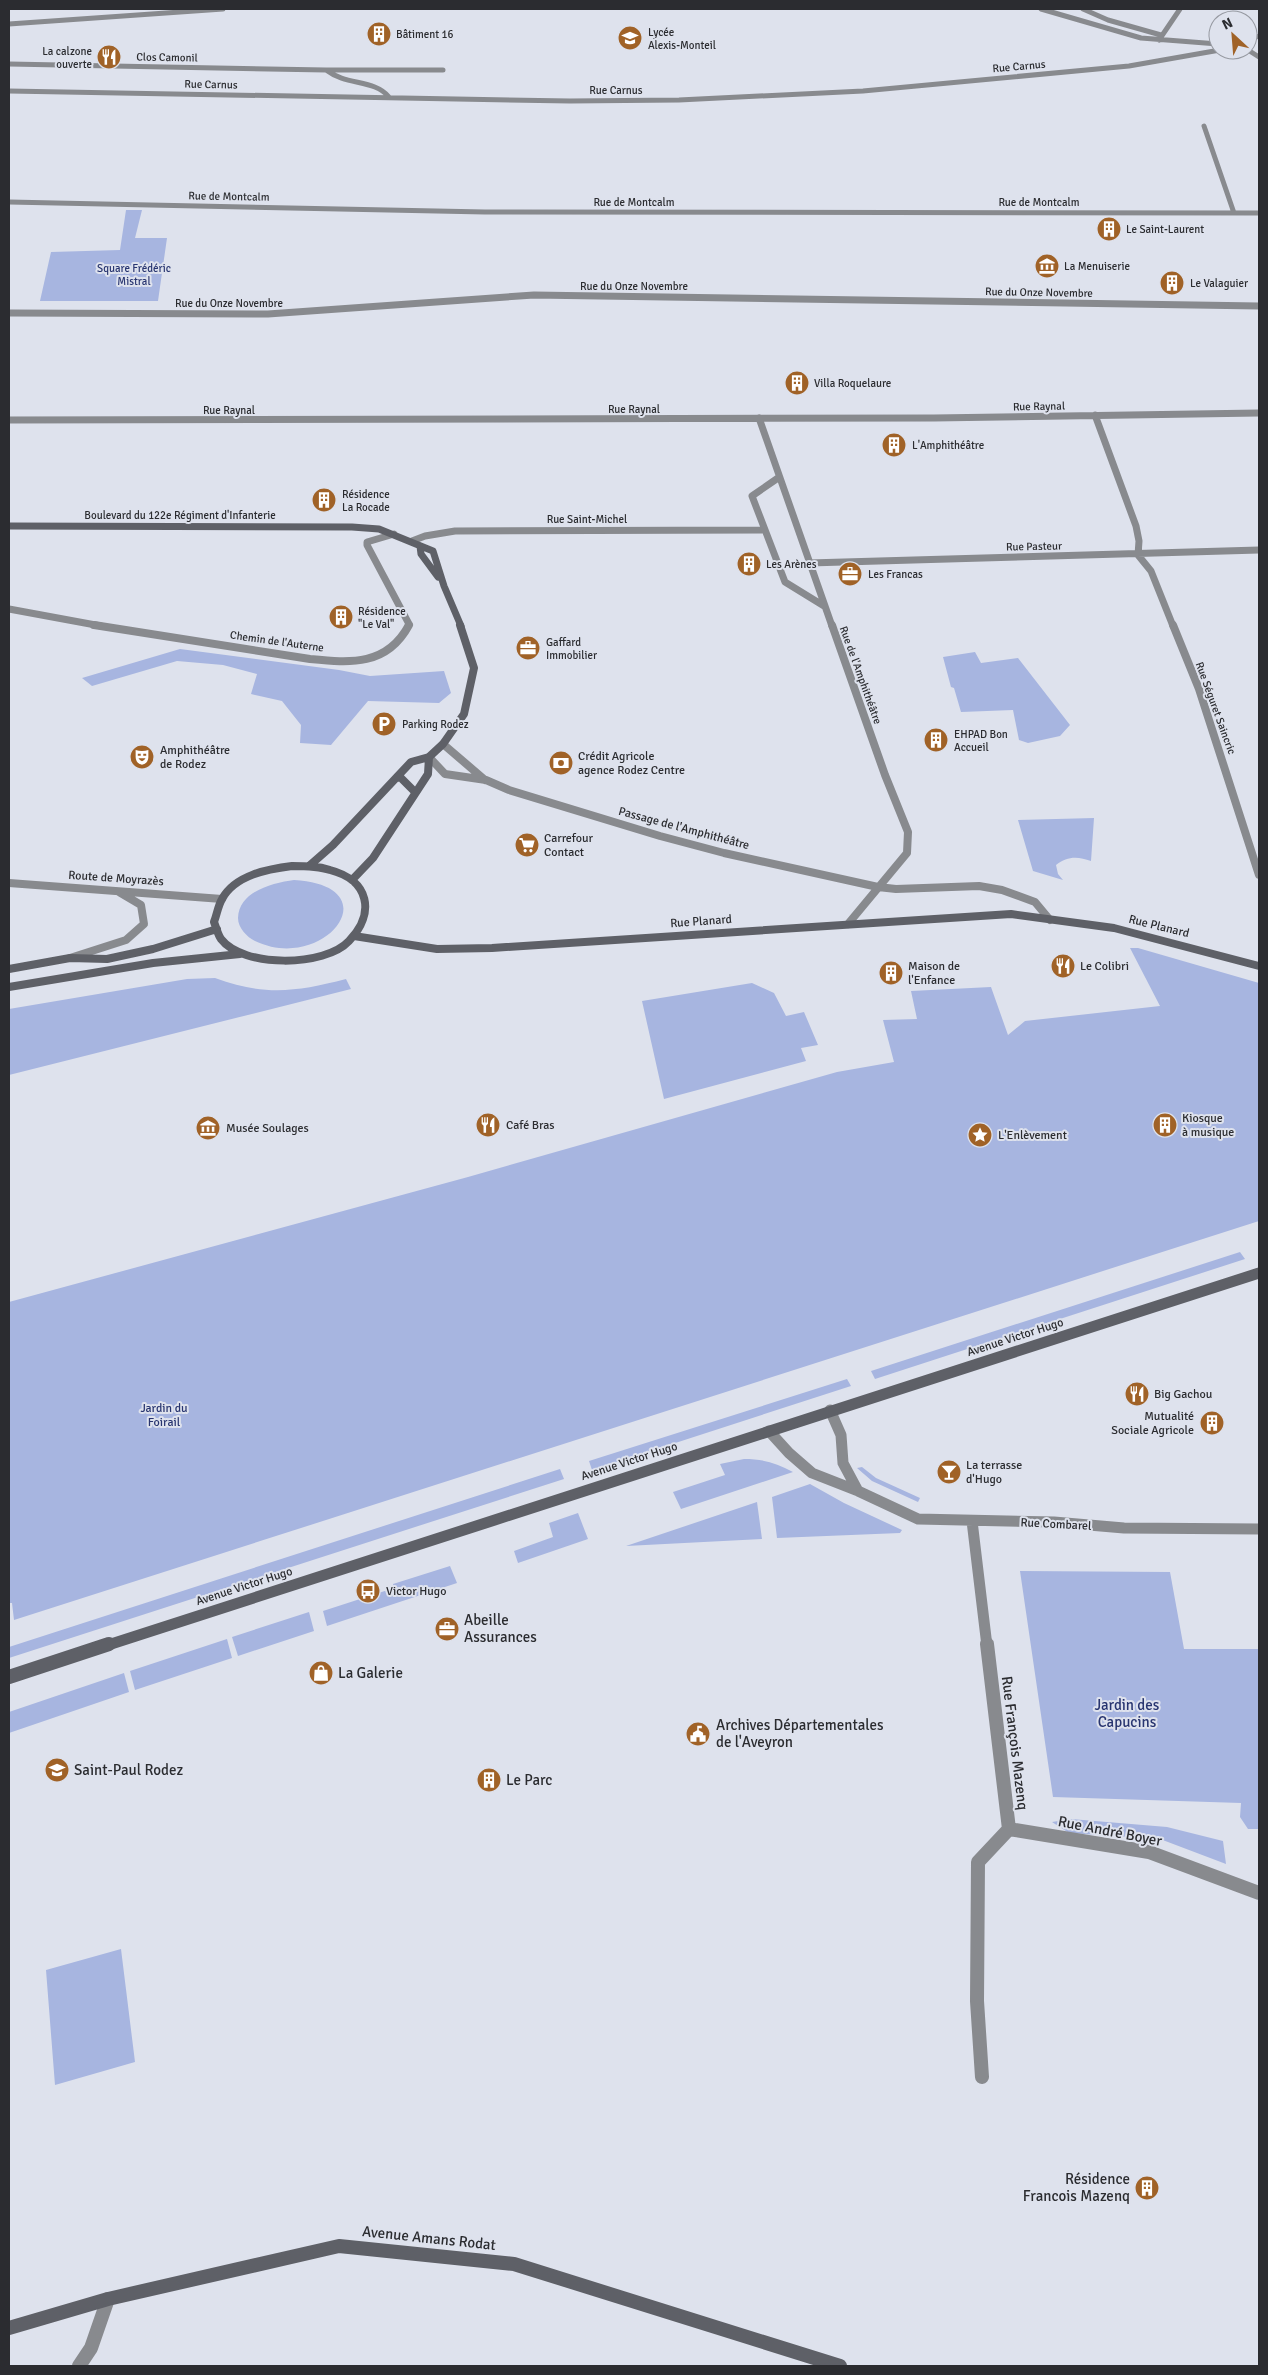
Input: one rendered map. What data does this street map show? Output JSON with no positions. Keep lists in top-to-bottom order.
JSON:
{
  "streets": {
    "main road": [
      "Boulevard du 122e Régiment d'Infanterie",
      "Rue Planard",
      "Avenue Victor Hugo",
      "Avenue Amans Rodat"
    ],
    "street": [
      "Clos Camonil",
      "Rue Carnus",
      "Rue de Montcalm",
      "Rue du Onze Novembre",
      "Rue Raynal",
      "Rue Saint-Michel",
      "Rue Pasteur",
      "Chemin de l'Auterne",
      "Rue de l'Amphithéâtre",
      "Rue Séguret Saincric",
      "Passage de l'Amphithéâtre",
      "Route de Moyrazès",
      "Rue Combarel",
      "Rue François Mazenq",
      "Rue André Boyer"
    ]
  },
  "crossings": [
    ["Clos Camonil", "Rue Carnus"],
    ["Rue Raynal", "Rue de l'Amphithéâtre"],
    ["Boulevard du 122e Régiment d'Infanterie", "Rue Saint-Michel"],
    ["Boulevard du 122e Régiment d'Infanterie", "Chemin de l'Auterne"],
    ["Boulevard du 122e Régiment d'Infanterie", "Passage de l'Amphithéâtre"],
    ["Boulevard du 122e Régiment d'Infanterie", "Route de Moyrazès"],
    ["Boulevard du 122e Régiment d'Infanterie", "Rue Planard"],
    ["Rue Pasteur", "Rue de l'Amphithéâtre"],
    ["Rue Pasteur", "Rue Séguret Saincric"],
    ["Rue de l'Amphithéâtre", "Passage de l'Amphithéâtre"],
    ["Rue de l'Amphithéâtre", "Rue Planard"],
    ["Route de Moyrazès", "Rue Planard"],
    ["Avenue Victor Hugo", "Rue Combarel"],
    ["Rue Combarel", "Rue François Mazenq"],
    ["Rue François Mazenq", "Rue André Boyer"]
  ],
  "parks": ["Square Frédéric Mistral", "Jardin du Foirail", "Jardin des Capucins"],
  "places": {
    "building": [
      "Bâtiment 16",
      "Le Saint-Laurent",
      "Le Valaguier",
      "Villa Roquelaure",
      "L'Amphithéâtre",
      "Résidence La Rocade",
      "Les Arènes",
      "Résidence \"Le Val\"",
      "EHPAD Bon Accueil",
      "Maison de l'Enfance",
      "Kiosque à musique",
      "Mutualité Sociale Agricole",
      "Le Parc",
      "Résidence Francois Mazenq"
    ],
    "school or university": ["Lycée Alexis-Monteil", "Saint-Paul Rodez"],
    "restaurant": [
      "La calzone ouverte",
      "Le Colibri",
      "Café Bras",
      "Big Gachou"
    ],
    "museum": ["La Menuiserie", "Musée Soulages"],
    "office": ["Les Francas", "Gaffard Immobilier", "Abeille Assurances"],
    "parking": ["Parking Rodez"],
    "theatre": ["Amphithéâtre de Rodez"],
    "bank": ["Crédit Agricole agence Rodez Centre"],
    "supermarket": ["Carrefour Contact"],
    "place": ["L'Enlèvement"],
    "bar": ["La terrasse d'Hugo"],
    "bus stop": ["Victor Hugo"],
    "shop": ["La Galerie"],
    "public building": ["Archives Départementales de l'Aveyron"]
  },
  "north": "top left"
}
